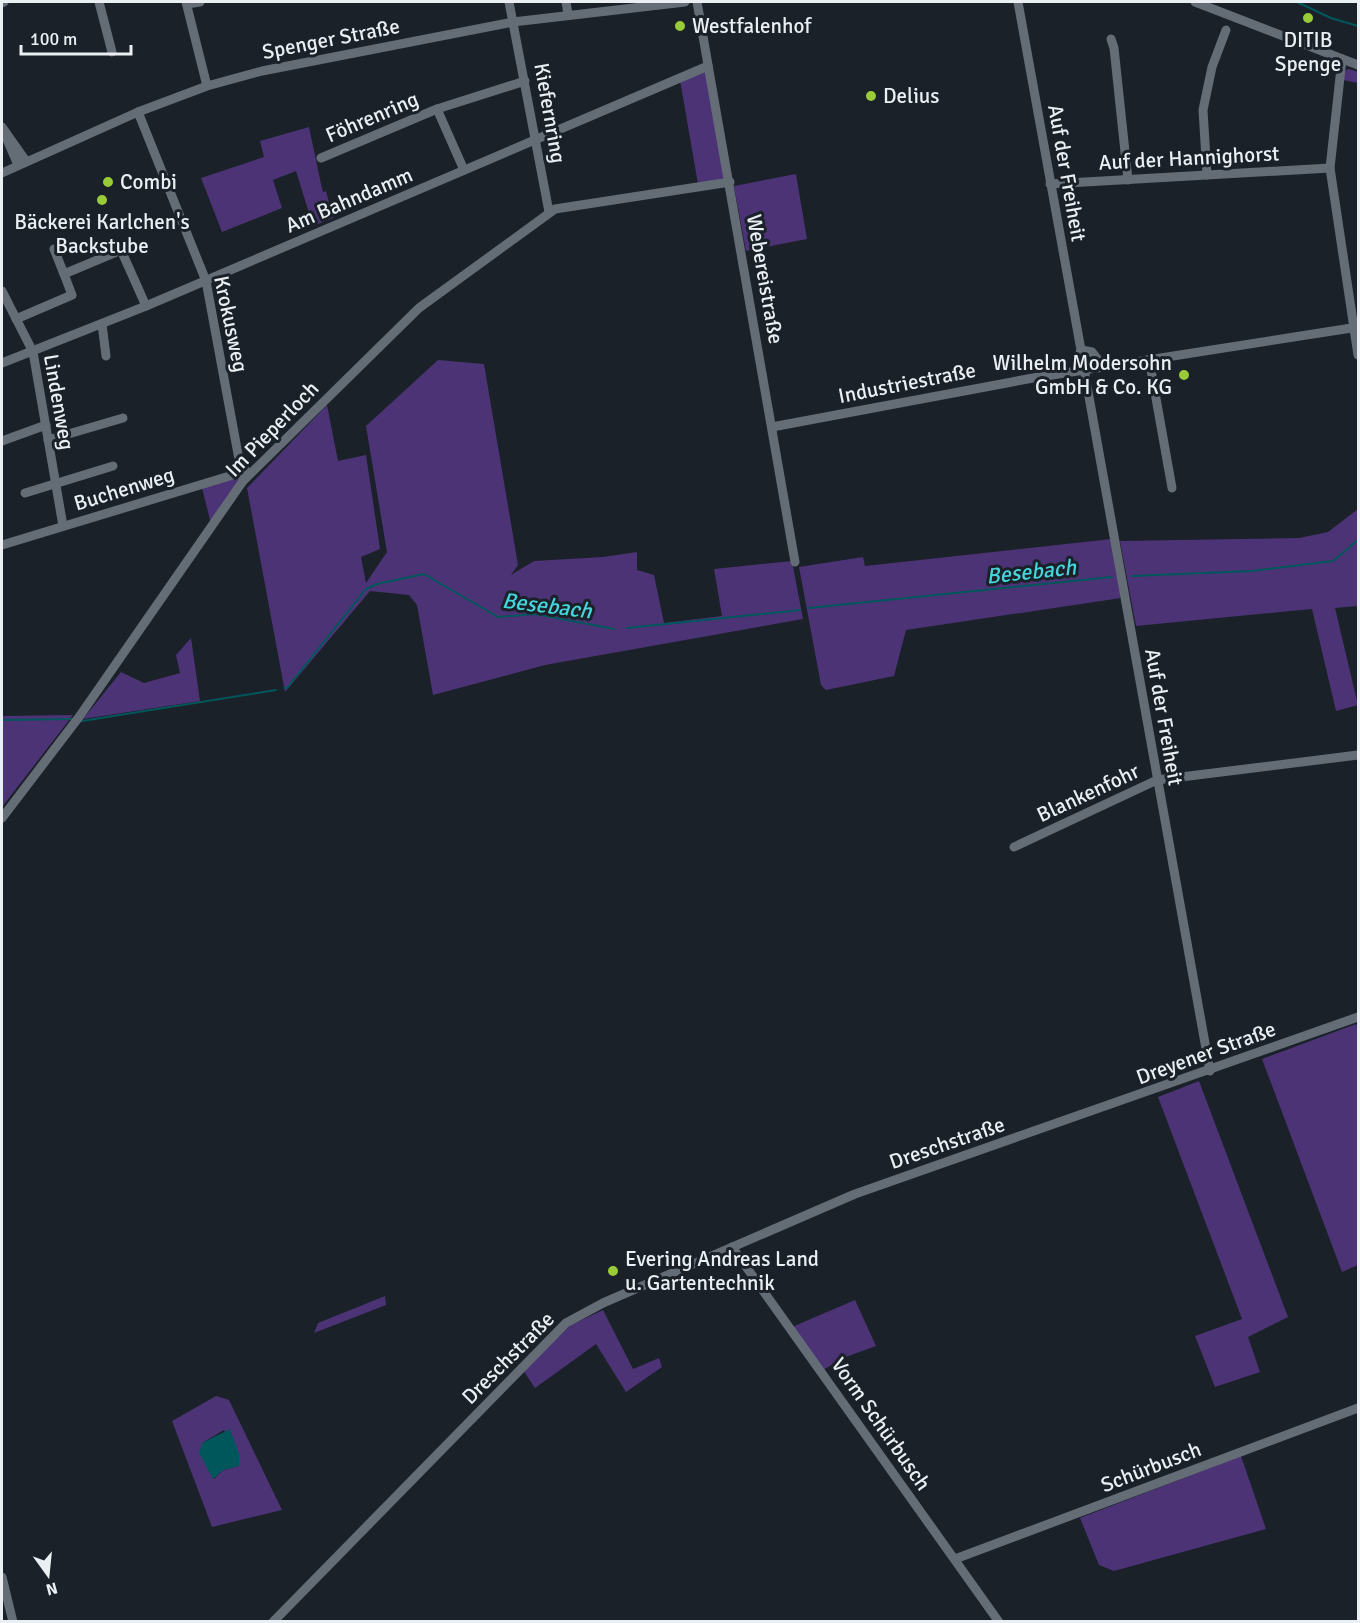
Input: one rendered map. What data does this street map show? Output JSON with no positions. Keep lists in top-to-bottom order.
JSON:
{
  "streets": {
    "street": [
      "Spenger Straße",
      "Kiefernring",
      "Föhrenring",
      "Auf der Hannighorst",
      "Auf der Freiheit",
      "Am Bahndamm",
      "Webereistraße",
      "Krokusweg",
      "Industriestraße",
      "Lindenweg",
      "Im Pieperloch",
      "Buchenweg",
      "Blankenfohr",
      "Dreyener Straße",
      "Dreschstraße",
      "Vorm Schürbusch",
      "Schürbusch"
    ]
  },
  "crossings": [
    ["Spenger Straße", "Kiefernring"],
    ["Spenger Straße", "Krokusweg"],
    ["Kiefernring", "Föhrenring"],
    ["Kiefernring", "Am Bahndamm"],
    ["Kiefernring", "Im Pieperloch"],
    ["Föhrenring", "Am Bahndamm"],
    ["Auf der Hannighorst", "Auf der Freiheit"],
    ["Auf der Freiheit", "Industriestraße"],
    ["Auf der Freiheit", "Blankenfohr"],
    ["Auf der Freiheit", "Dreyener Straße"],
    ["Am Bahndamm", "Webereistraße"],
    ["Am Bahndamm", "Krokusweg"],
    ["Am Bahndamm", "Lindenweg"],
    ["Webereistraße", "Industriestraße"],
    ["Webereistraße", "Im Pieperloch"],
    ["Krokusweg", "Im Pieperloch"],
    ["Krokusweg", "Buchenweg"],
    ["Lindenweg", "Buchenweg"],
    ["Im Pieperloch", "Buchenweg"],
    ["Dreyener Straße", "Dreschstraße"],
    ["Dreschstraße", "Vorm Schürbusch"],
    ["Vorm Schürbusch", "Schürbusch"]
  ],
  "water": ["Besebach"],
  "places": [
    "DITIB Spenge",
    "Westfalenhof",
    "Delius",
    "Combi",
    "Bäckerei Karlchen's Backstube",
    "Wilhelm Modersohn GmbH & Co. KG",
    "Evering Andreas Land u. Gartentechnik"
  ],
  "scale_bar": "100 m",
  "north": "bottom"
}
